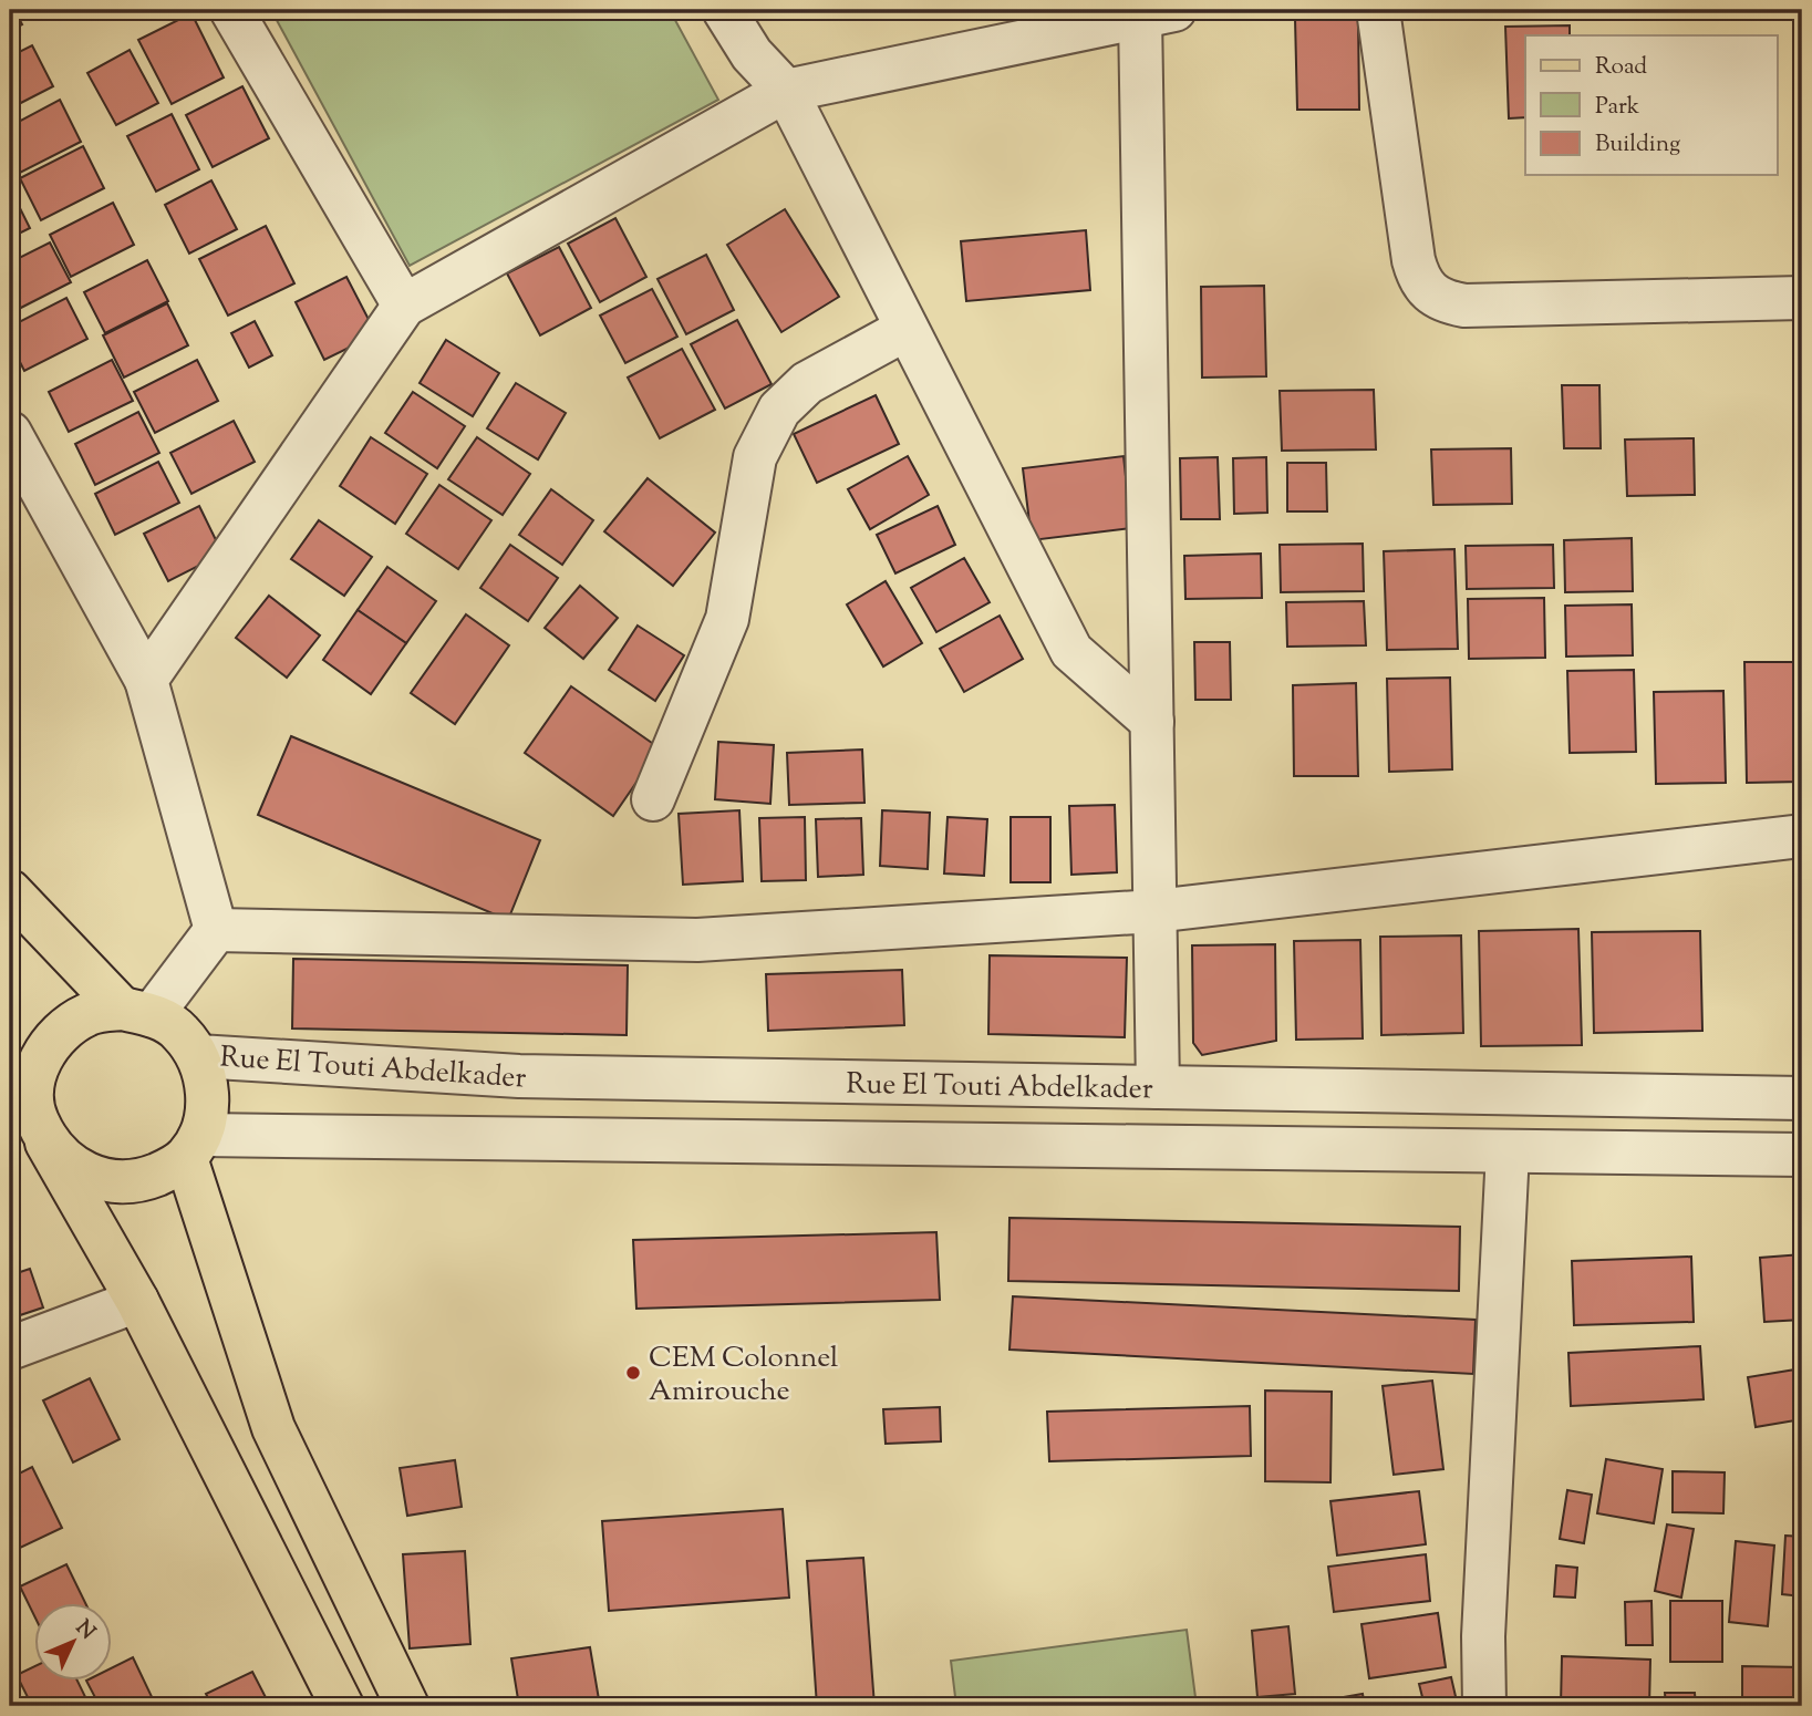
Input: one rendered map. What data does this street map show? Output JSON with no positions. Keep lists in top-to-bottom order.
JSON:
{
  "streets": {
    "street": ["Rue El Touti Abdelkader"]
  },
  "places": ["CEM Colonnel Amirouche"],
  "legend": ["Road", "Park", "Building"],
  "north": "top right"
}
